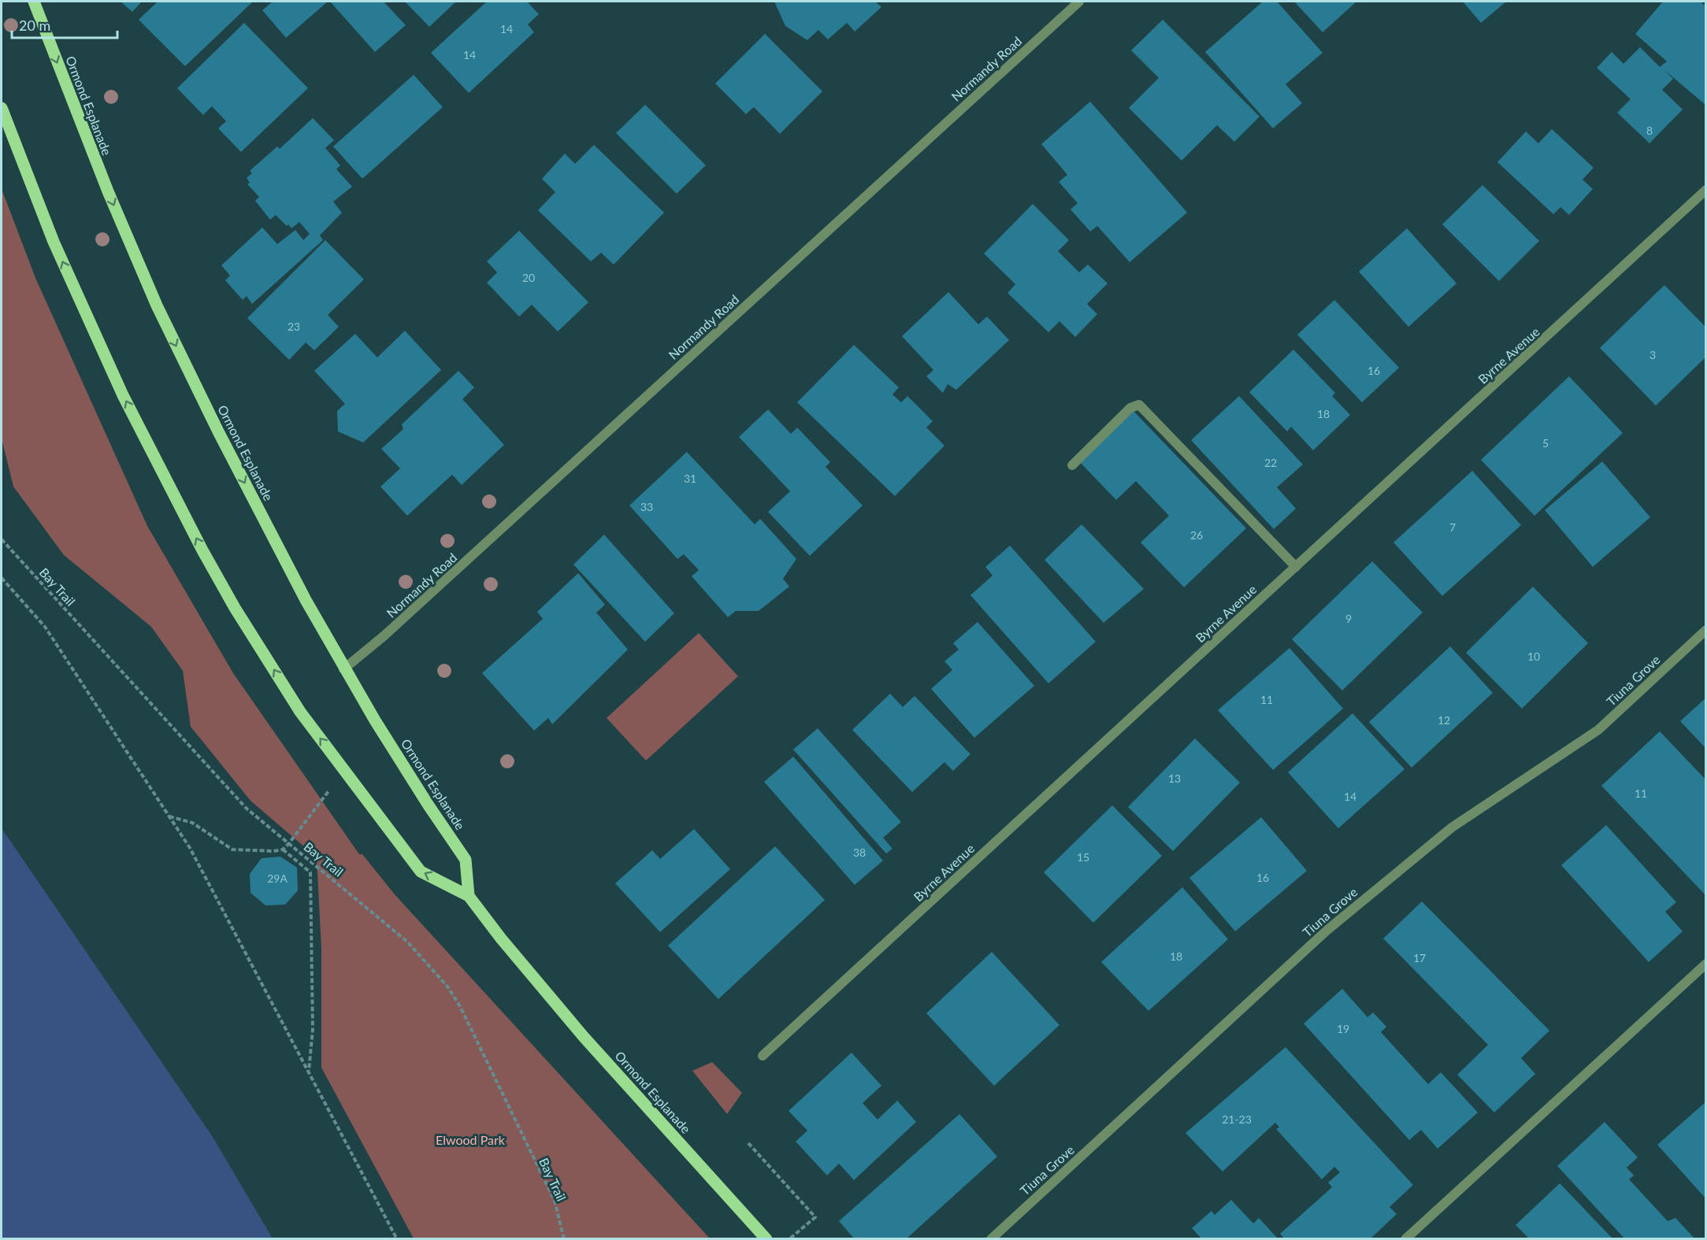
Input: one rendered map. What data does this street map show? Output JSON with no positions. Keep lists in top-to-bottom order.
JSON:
{
  "streets": {
    "main road": ["Ormond Esplanade"],
    "street": ["Normandy Road", "Byrne Avenue", "Tiuna Grove"],
    "path": ["Bay Trail"]
  },
  "crossings": [
    ["Normandy Road", "Ormond Esplanade"]
  ],
  "parks": ["Elwood Park"],
  "house_numbers": [
    "14",
    "14",
    "8",
    "20",
    "23",
    "3",
    "16",
    "18",
    "5",
    "22",
    "31",
    "33",
    "7",
    "26",
    "9",
    "10",
    "11",
    "12",
    "13",
    "11",
    "14",
    "38",
    "15",
    "16",
    "29A",
    "18",
    "17",
    "19",
    "21-23"
  ],
  "scale_bar": "20 m"
}
